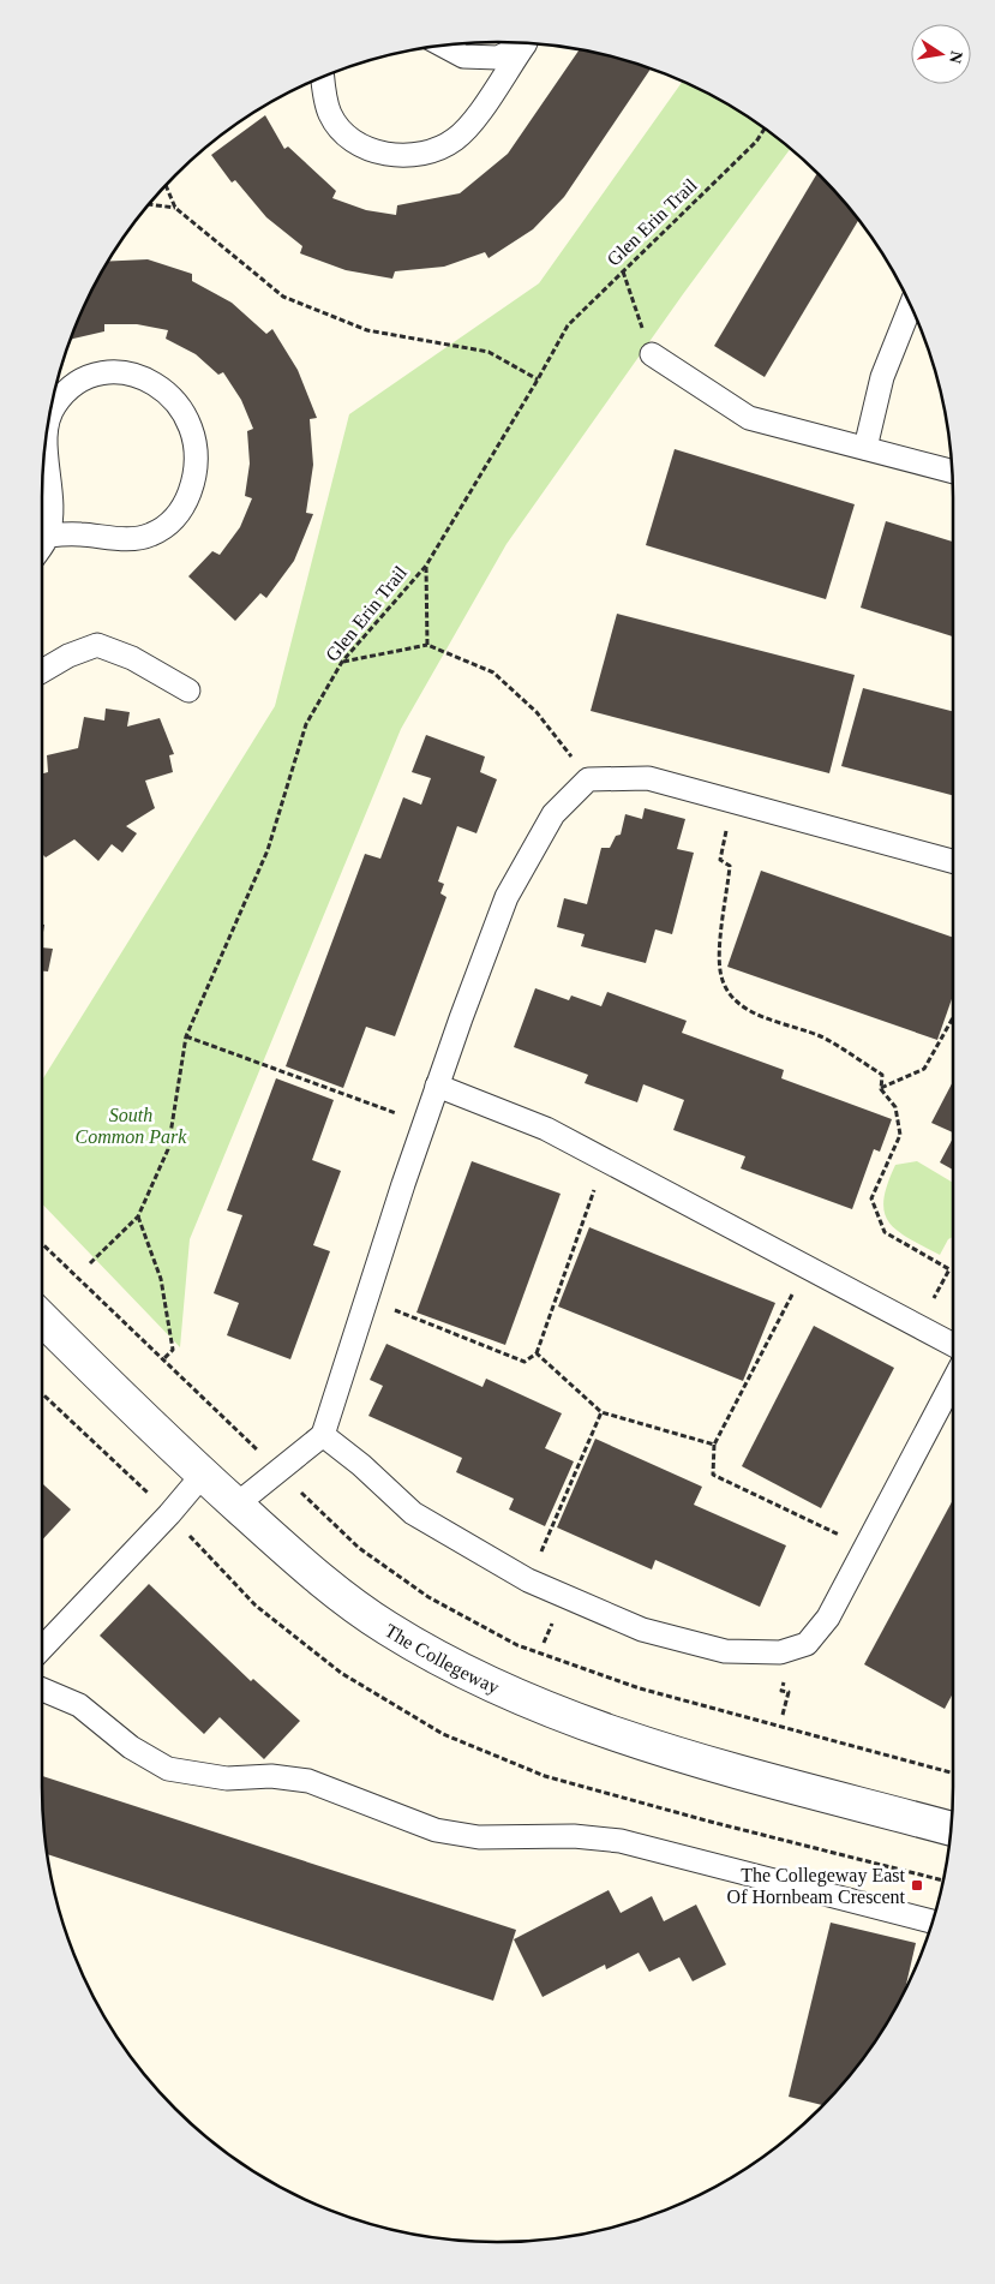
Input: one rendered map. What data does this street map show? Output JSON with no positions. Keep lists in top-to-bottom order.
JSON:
{
  "streets": {
    "street": ["The Collegeway"],
    "path": ["Glen Erin Trail"]
  },
  "parks": ["South Common Park"],
  "places": {
    "transit": ["The Collegeway East Of Hornbeam Crescent"]
  },
  "north": "right"
}
